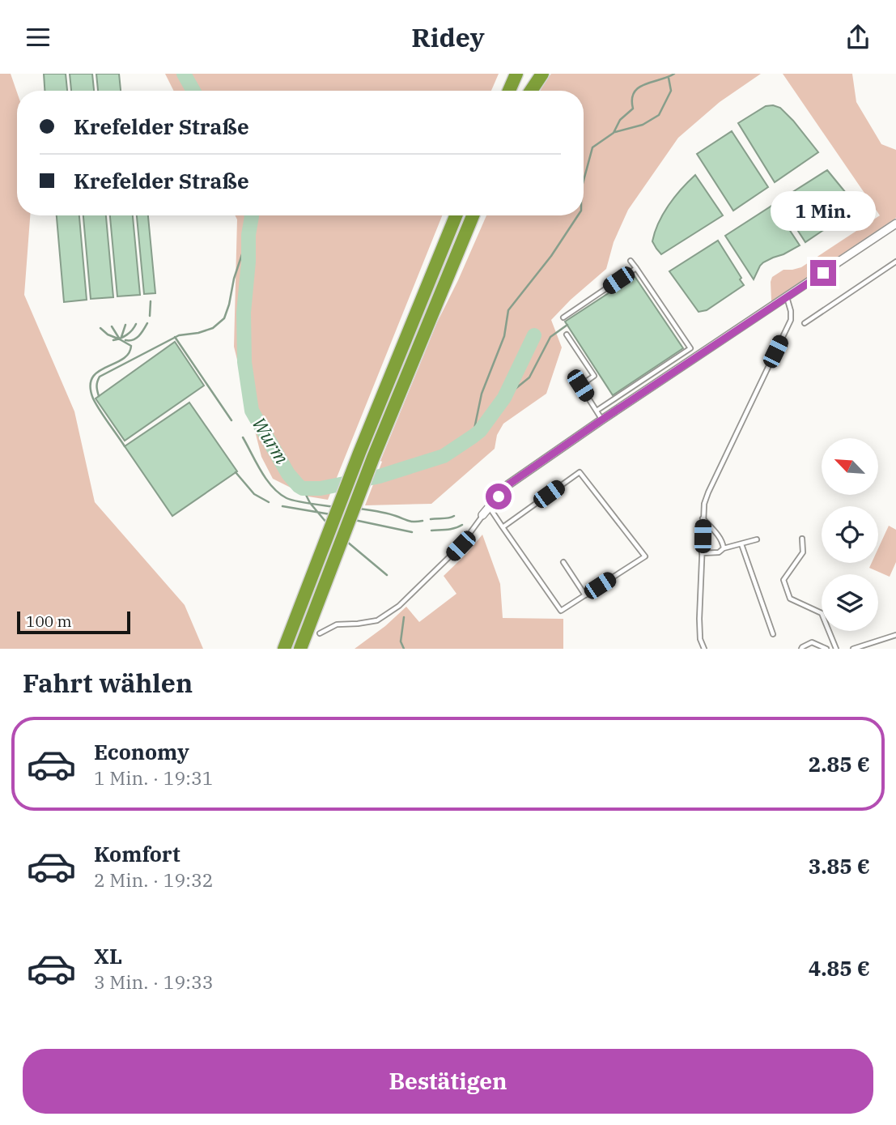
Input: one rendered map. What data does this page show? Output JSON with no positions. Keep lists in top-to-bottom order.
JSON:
{
  "water": ["Wurm"],
  "scale_bar": "100 m",
  "north": "top left",
  "page": {
    "header": "Ridey",
    "banner": ["Krefelder Straße", "Krefelder Straße"],
    "bubble": "1 Min.",
    "scale": "100 m",
    "heading": "Fahrt wählen",
    "list": [
      {
        "name": "Economy",
        "note": "1 Min. · 19:31",
        "value": "2.85 €"
      },
      {
        "name": "Komfort",
        "note": "2 Min. · 19:32",
        "value": "3.85 €"
      },
      {
        "name": "XL",
        "note": "3 Min. · 19:33",
        "value": "4.85 €"
      }
    ],
    "buttons": "Bestätigen"
  }
}
